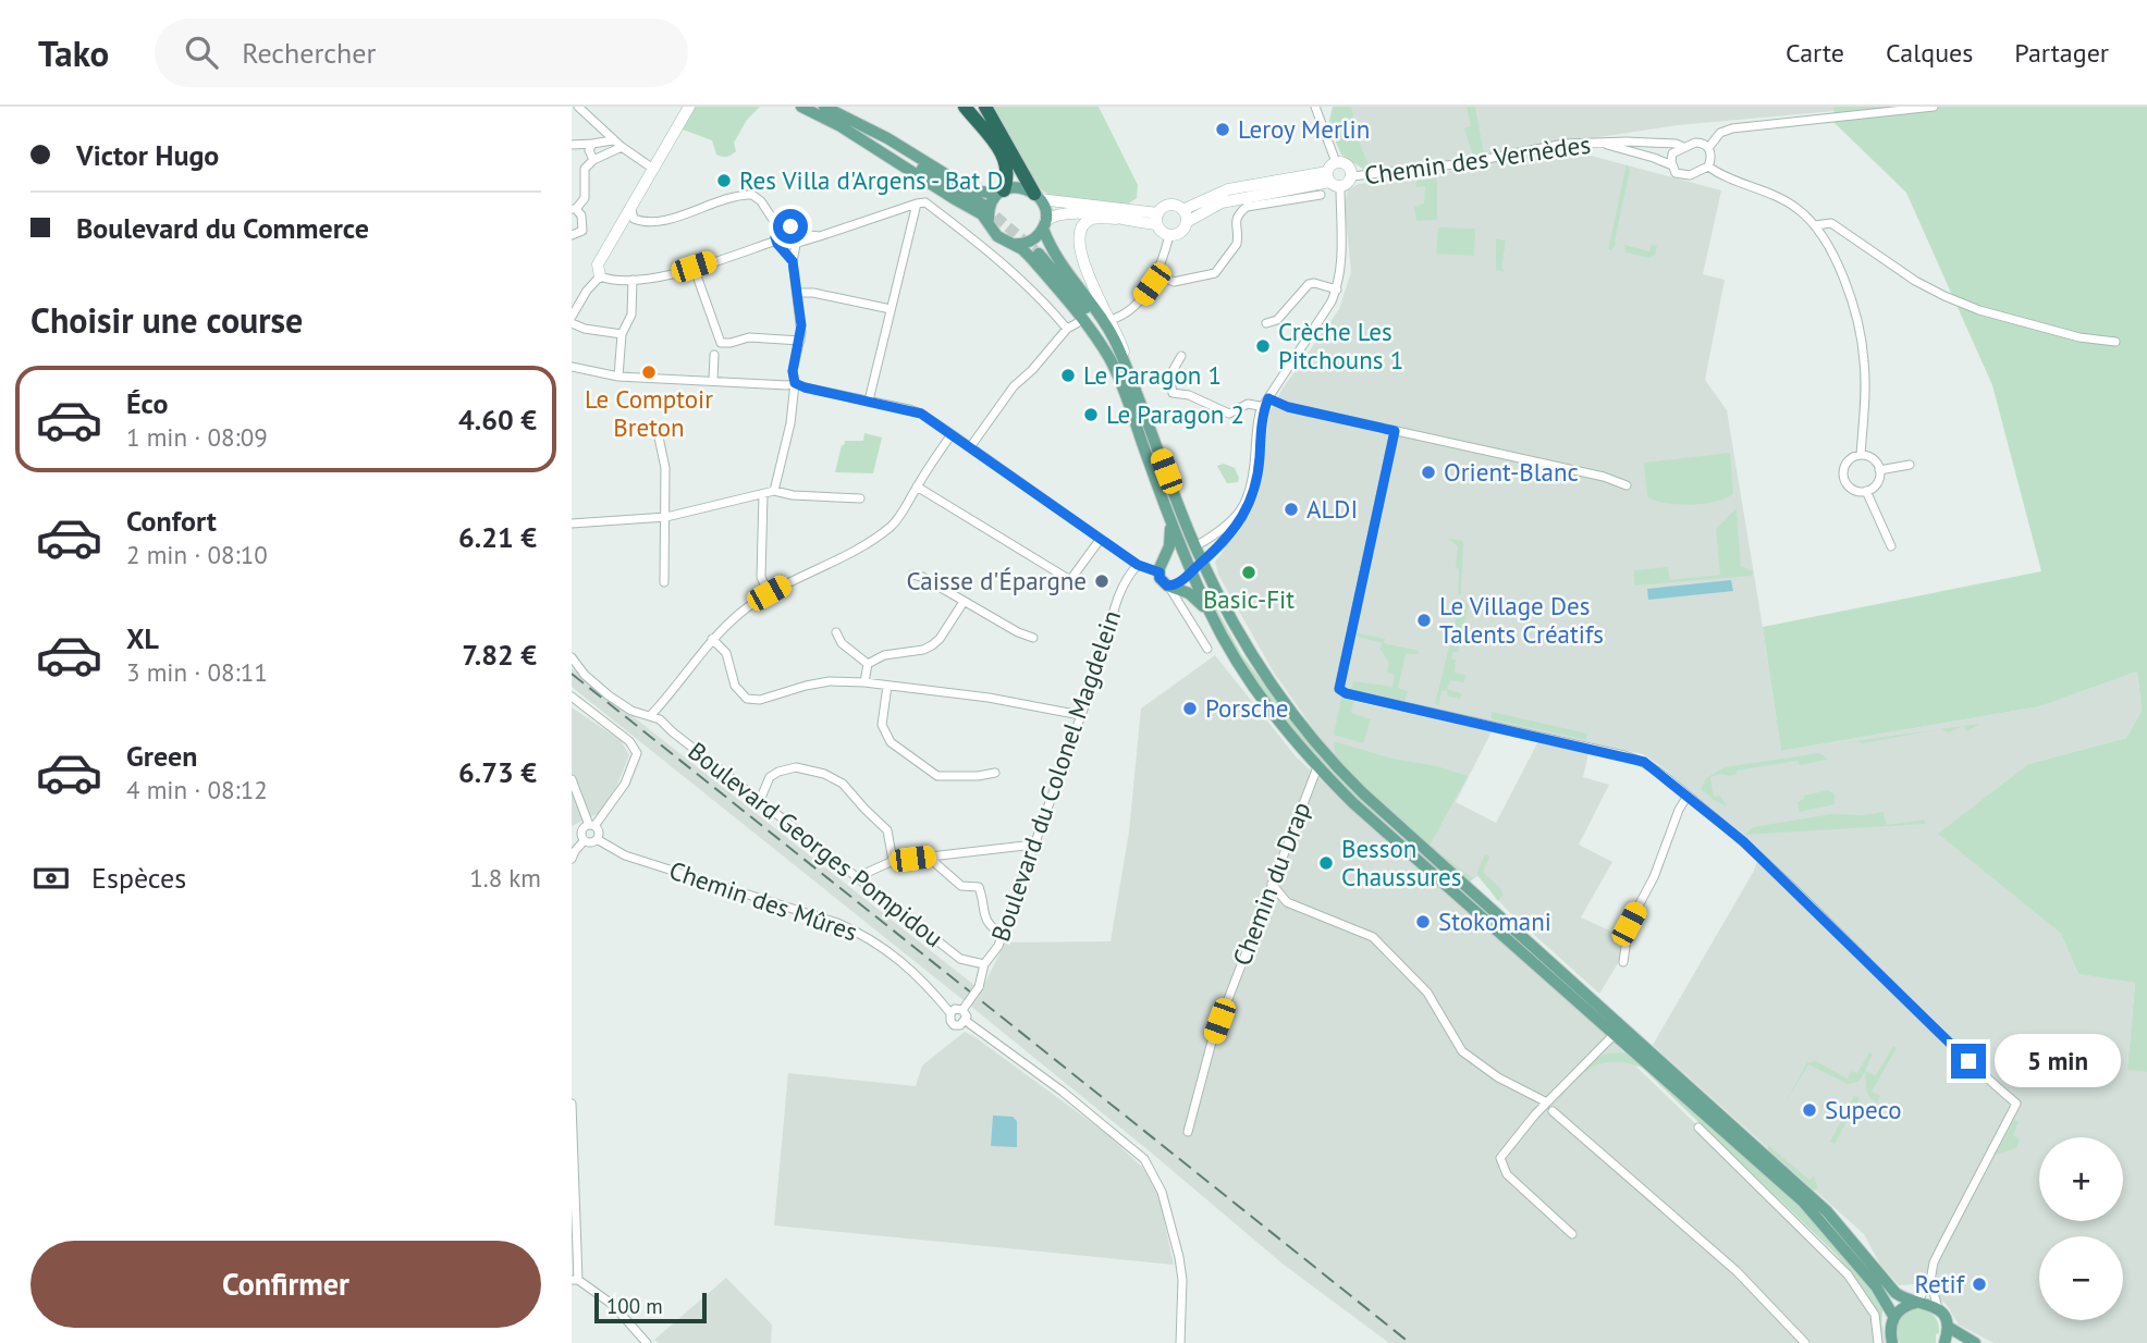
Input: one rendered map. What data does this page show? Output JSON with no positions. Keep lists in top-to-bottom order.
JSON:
{
  "streets": {
    "street": [
      "Chemin des Vernèdes",
      "Boulevard du Colonel Magdelein",
      "Boulevard Georges Pompidou",
      "Chemin du Drap",
      "Chemin des Mûres"
    ]
  },
  "crossings": [
    ["Boulevard du Colonel Magdelein", "Boulevard Georges Pompidou"],
    ["Boulevard du Colonel Magdelein", "Chemin des Mûres"]
  ],
  "places": [
    "Leroy Merlin",
    "Res Villa d'Argens - Bat D",
    "Crèche Les Pitchouns 1",
    "Le Comptoir Breton",
    "Le Paragon 1",
    "Le Paragon 2",
    "Orient-Blanc",
    "ALDI",
    "Basic-Fit",
    "Caisse d'Épargne",
    "Le Village Des Talents Créatifs",
    "Porsche",
    "Besson Chaussures",
    "Stokomani",
    "Supeco",
    "Retif"
  ],
  "scale_bar": "100 m",
  "page": {
    "header": "Tako",
    "search": "Rechercher",
    "nav": ["Carte", "Calques", "Partager"],
    "banner": ["Victor Hugo", "Boulevard du Commerce"],
    "heading": "Choisir une course",
    "list": [
      {
        "name": "Éco",
        "note": "1 min · 08:09",
        "value": "4.60 €"
      },
      {
        "name": "Confort",
        "note": "2 min · 08:10",
        "value": "6.21 €"
      },
      {
        "name": "XL",
        "note": "3 min · 08:11",
        "value": "7.82 €"
      },
      {
        "name": "Green",
        "note": "4 min · 08:12",
        "value": "6.73 €"
      }
    ],
    "pay": ["Espèces", "1.8 km"],
    "bubble": "5 min",
    "map_buttons": ["+", "−"],
    "buttons": "Confirmer",
    "scale": "100 m"
  }
}
